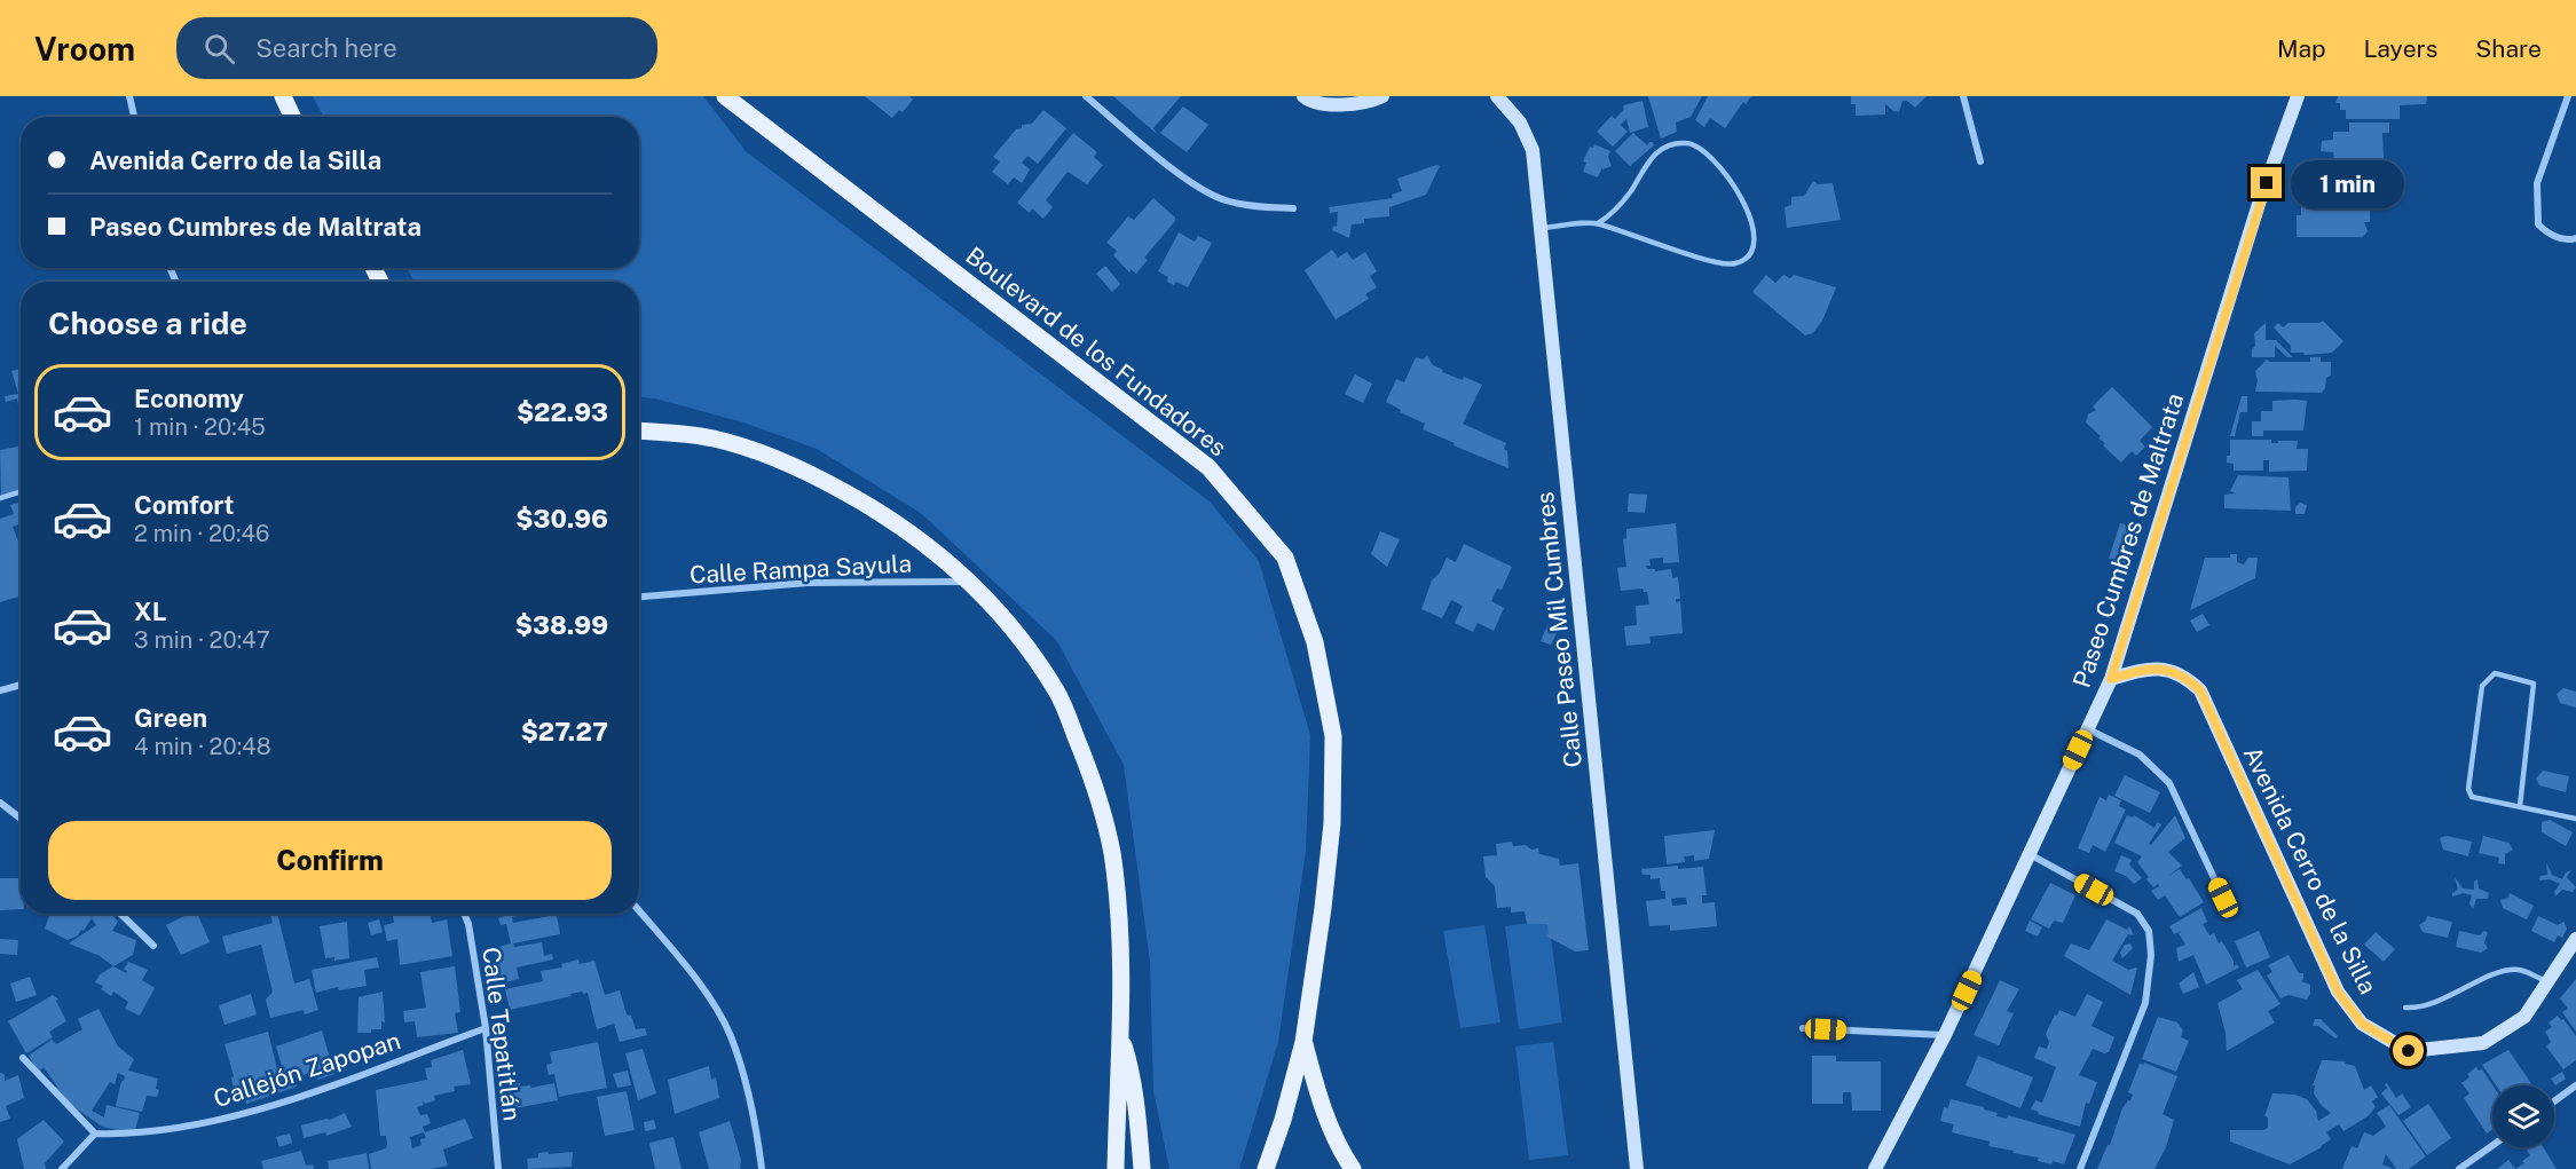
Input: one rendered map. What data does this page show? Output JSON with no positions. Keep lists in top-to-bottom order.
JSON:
{
  "streets": {
    "main road": ["Boulevard de los Fundadores"],
    "street": [
      "Paseo Cumbres de Maltrata",
      "Calle Rampa Sayula",
      "Calle Paseo Mil Cumbres",
      "Avenida Cerro de la Silla",
      "Calle Tepatitlán",
      "Callejón Zapopan"
    ]
  },
  "crossings": [
    ["Paseo Cumbres de Maltrata", "Avenida Cerro de la Silla"],
    ["Calle Tepatitlán", "Callejón Zapopan"]
  ],
  "page": {
    "header": "Vroom",
    "search": "Search here",
    "nav": ["Map", "Layers", "Share"],
    "banner": ["Avenida Cerro de la Silla", "Paseo Cumbres de Maltrata"],
    "bubble": "1 min",
    "heading": "Choose a ride",
    "list": [
      {
        "name": "Economy",
        "note": "1 min · 20:45",
        "value": "$22.93"
      },
      {
        "name": "Comfort",
        "note": "2 min · 20:46",
        "value": "$30.96"
      },
      {
        "name": "XL",
        "note": "3 min · 20:47",
        "value": "$38.99"
      },
      {
        "name": "Green",
        "note": "4 min · 20:48",
        "value": "$27.27"
      }
    ],
    "buttons": "Confirm"
  }
}
